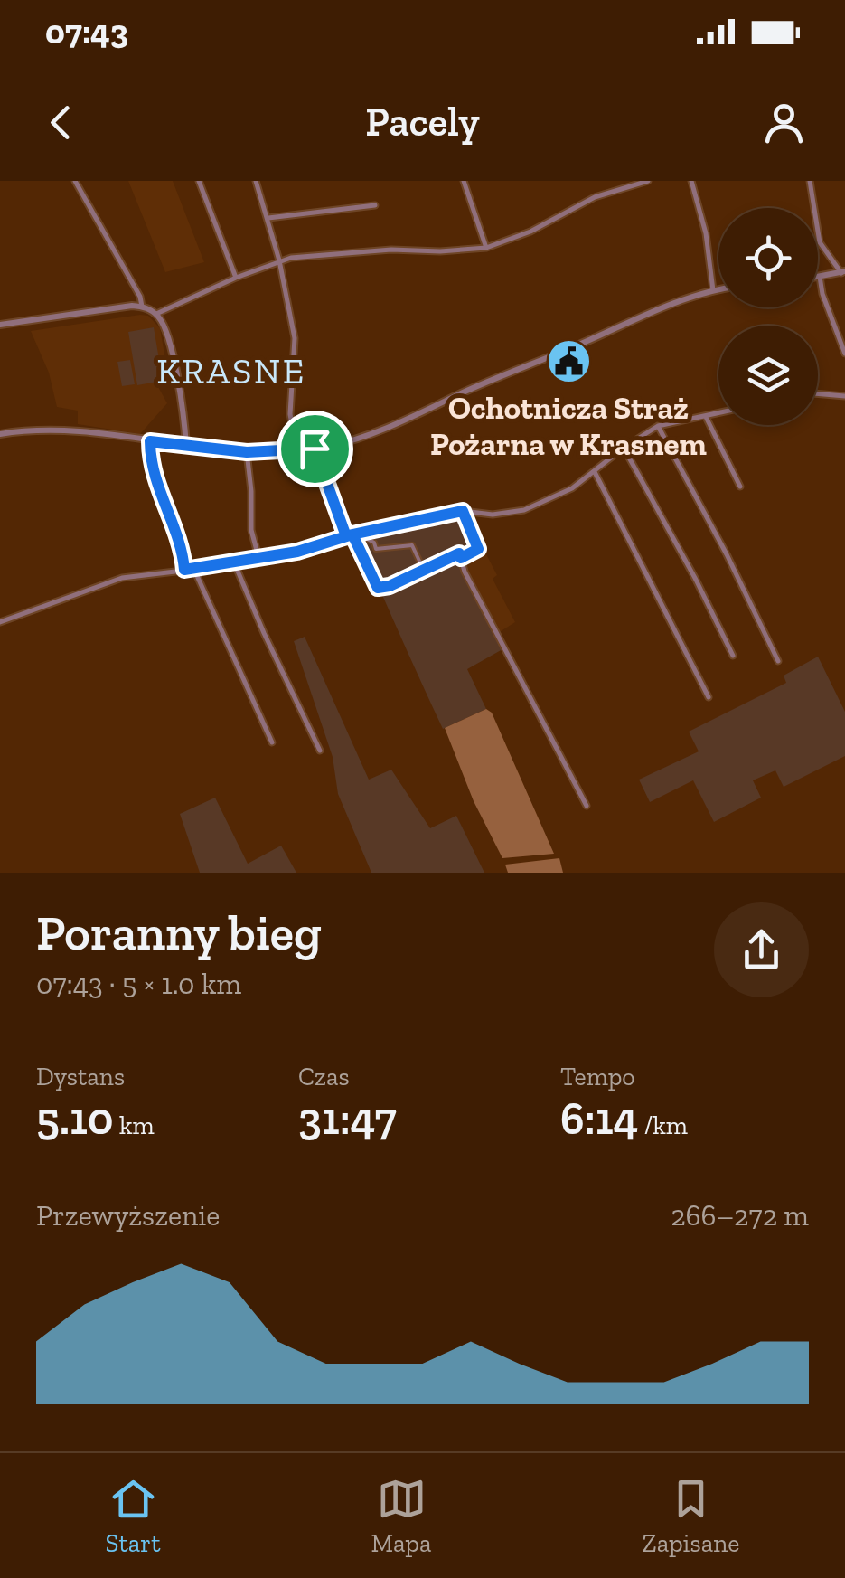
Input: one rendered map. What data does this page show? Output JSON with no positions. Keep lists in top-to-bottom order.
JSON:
{
  "districts": ["KRASNE"],
  "places": {
    "public building": ["Ochotnicza Straż Pożarna w Krasnem"]
  },
  "page": {
    "status": "07:43",
    "header": "Pacely",
    "heading": ["Poranny bieg", "07:43 · 5 × 1.0 km"],
    "stats": [
      ["Dystans", "5.10 km"],
      ["Czas", "31:47"],
      ["Tempo", "6:14 /km"]
    ],
    "chart": ["Przewyższenie", "266–272 m"],
    "tabs": ["Start", "Mapa", "Zapisane"]
  }
}
